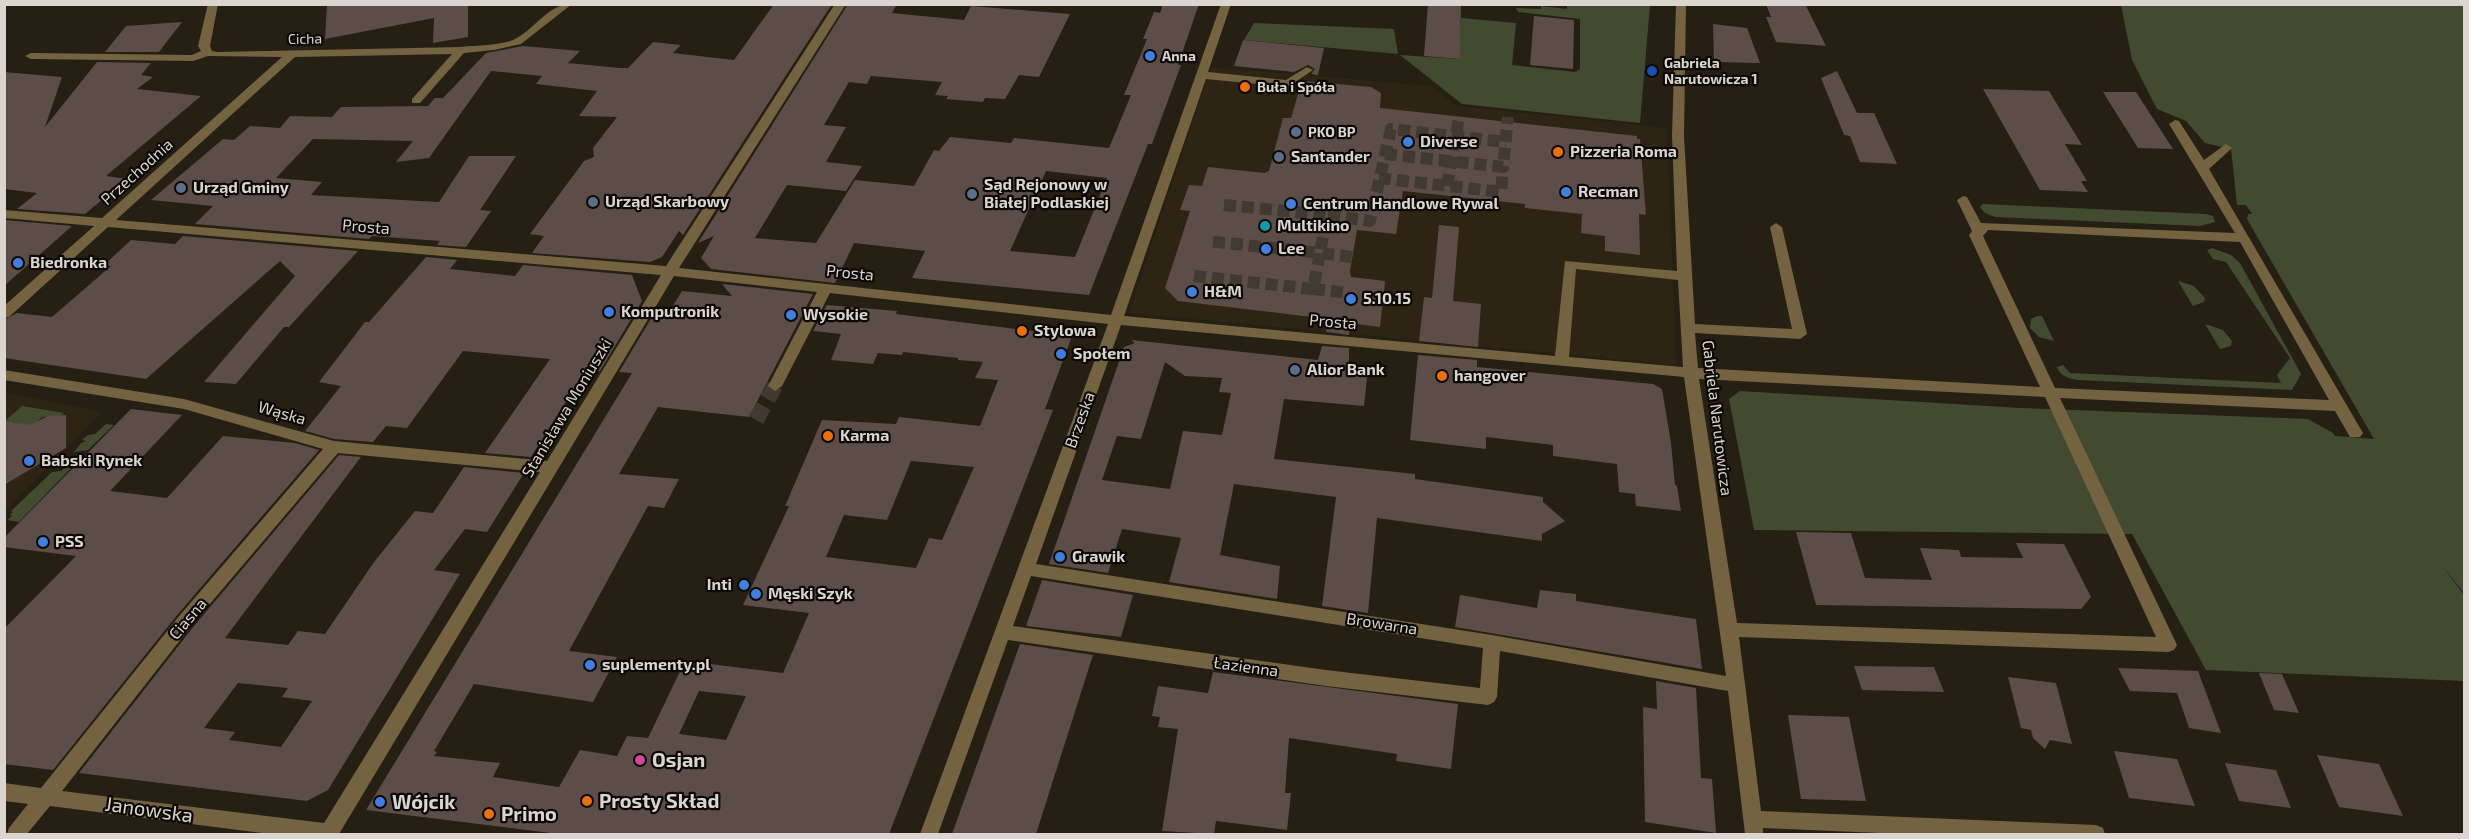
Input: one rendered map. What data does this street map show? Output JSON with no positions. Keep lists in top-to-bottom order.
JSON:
{
  "streets": {
    "street": [
      "Cicha",
      "Przechodnia",
      "Prosta",
      "Stanisława Moniuszki",
      "Wąska",
      "Gabriela Narutowicza",
      "Brzeska",
      "Ciasna",
      "Browarna",
      "Łazienna",
      "Janowska"
    ]
  },
  "crossings": [
    ["Cicha", "Przechodnia"],
    ["Przechodnia", "Prosta"],
    ["Prosta", "Stanisława Moniuszki"],
    ["Prosta", "Gabriela Narutowicza"],
    ["Prosta", "Brzeska"],
    ["Stanisława Moniuszki", "Wąska"],
    ["Stanisława Moniuszki", "Janowska"],
    ["Wąska", "Ciasna"],
    ["Gabriela Narutowicza", "Browarna"],
    ["Brzeska", "Browarna"],
    ["Brzeska", "Łazienna"],
    ["Ciasna", "Janowska"],
    ["Browarna", "Łazienna"]
  ],
  "places": [
    "Anna",
    "Gabriela Narutowicza 1",
    "Buła i Spóła",
    "PKO BP",
    "Diverse",
    "Pizzeria Roma",
    "Santander",
    "Urząd Gminy",
    "Recman",
    "Sąd Rejonowy w Białej Podlaskiej",
    "Urząd Skarbowy",
    "Centrum Handlowe Rywal",
    "Multikino",
    "Lee",
    "Biedronka",
    "H&M",
    "5.10.15",
    "Komputronik",
    "Wysokie",
    "Stylowa",
    "Społem",
    "Alior Bank",
    "hangover",
    "Karma",
    "Babski Rynek",
    "PSS",
    "Grawik",
    "Inti",
    "Męski Szyk",
    "suplementy.pl",
    "Osjan",
    "Prosty Skład",
    "Wójcik",
    "Primo"
  ]
}
